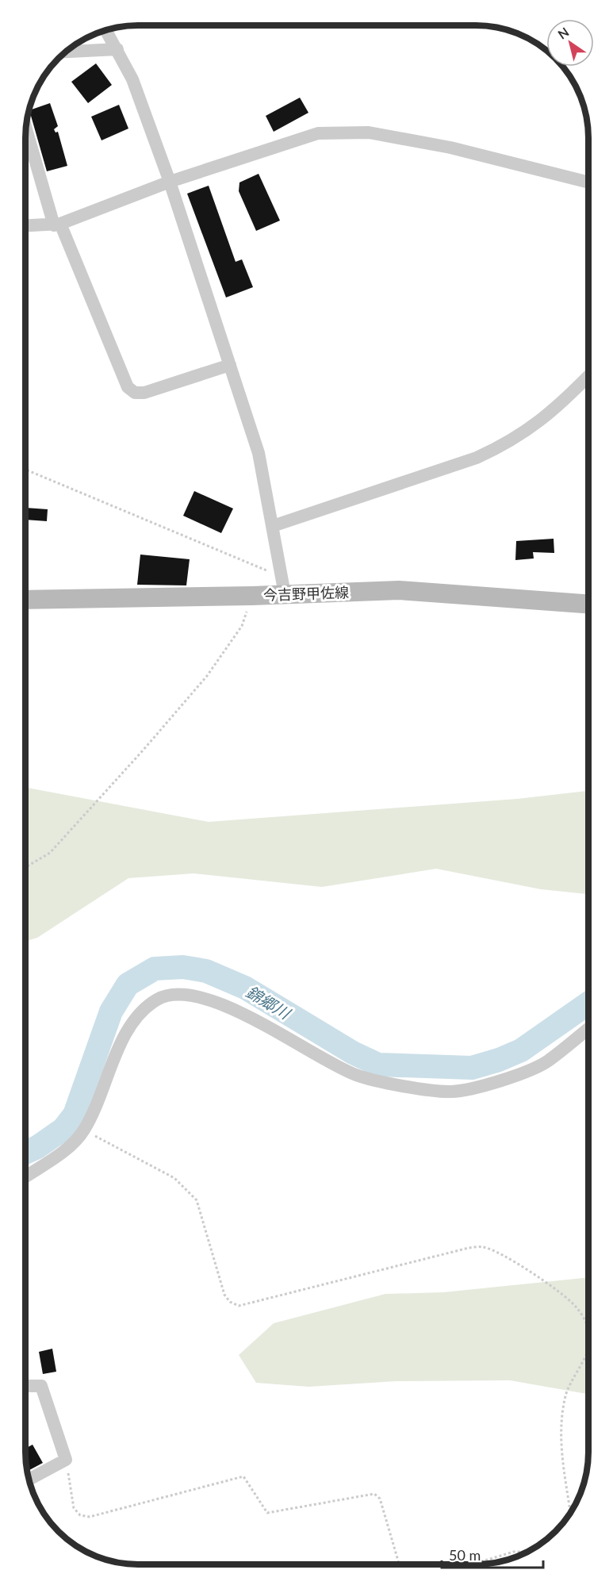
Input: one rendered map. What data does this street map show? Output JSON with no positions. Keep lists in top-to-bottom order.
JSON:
{
  "streets": {
    "main road": ["今吉野甲佐線"]
  },
  "water": ["錦郷川"],
  "scale_bar": "50 m",
  "north": "top left"
}
